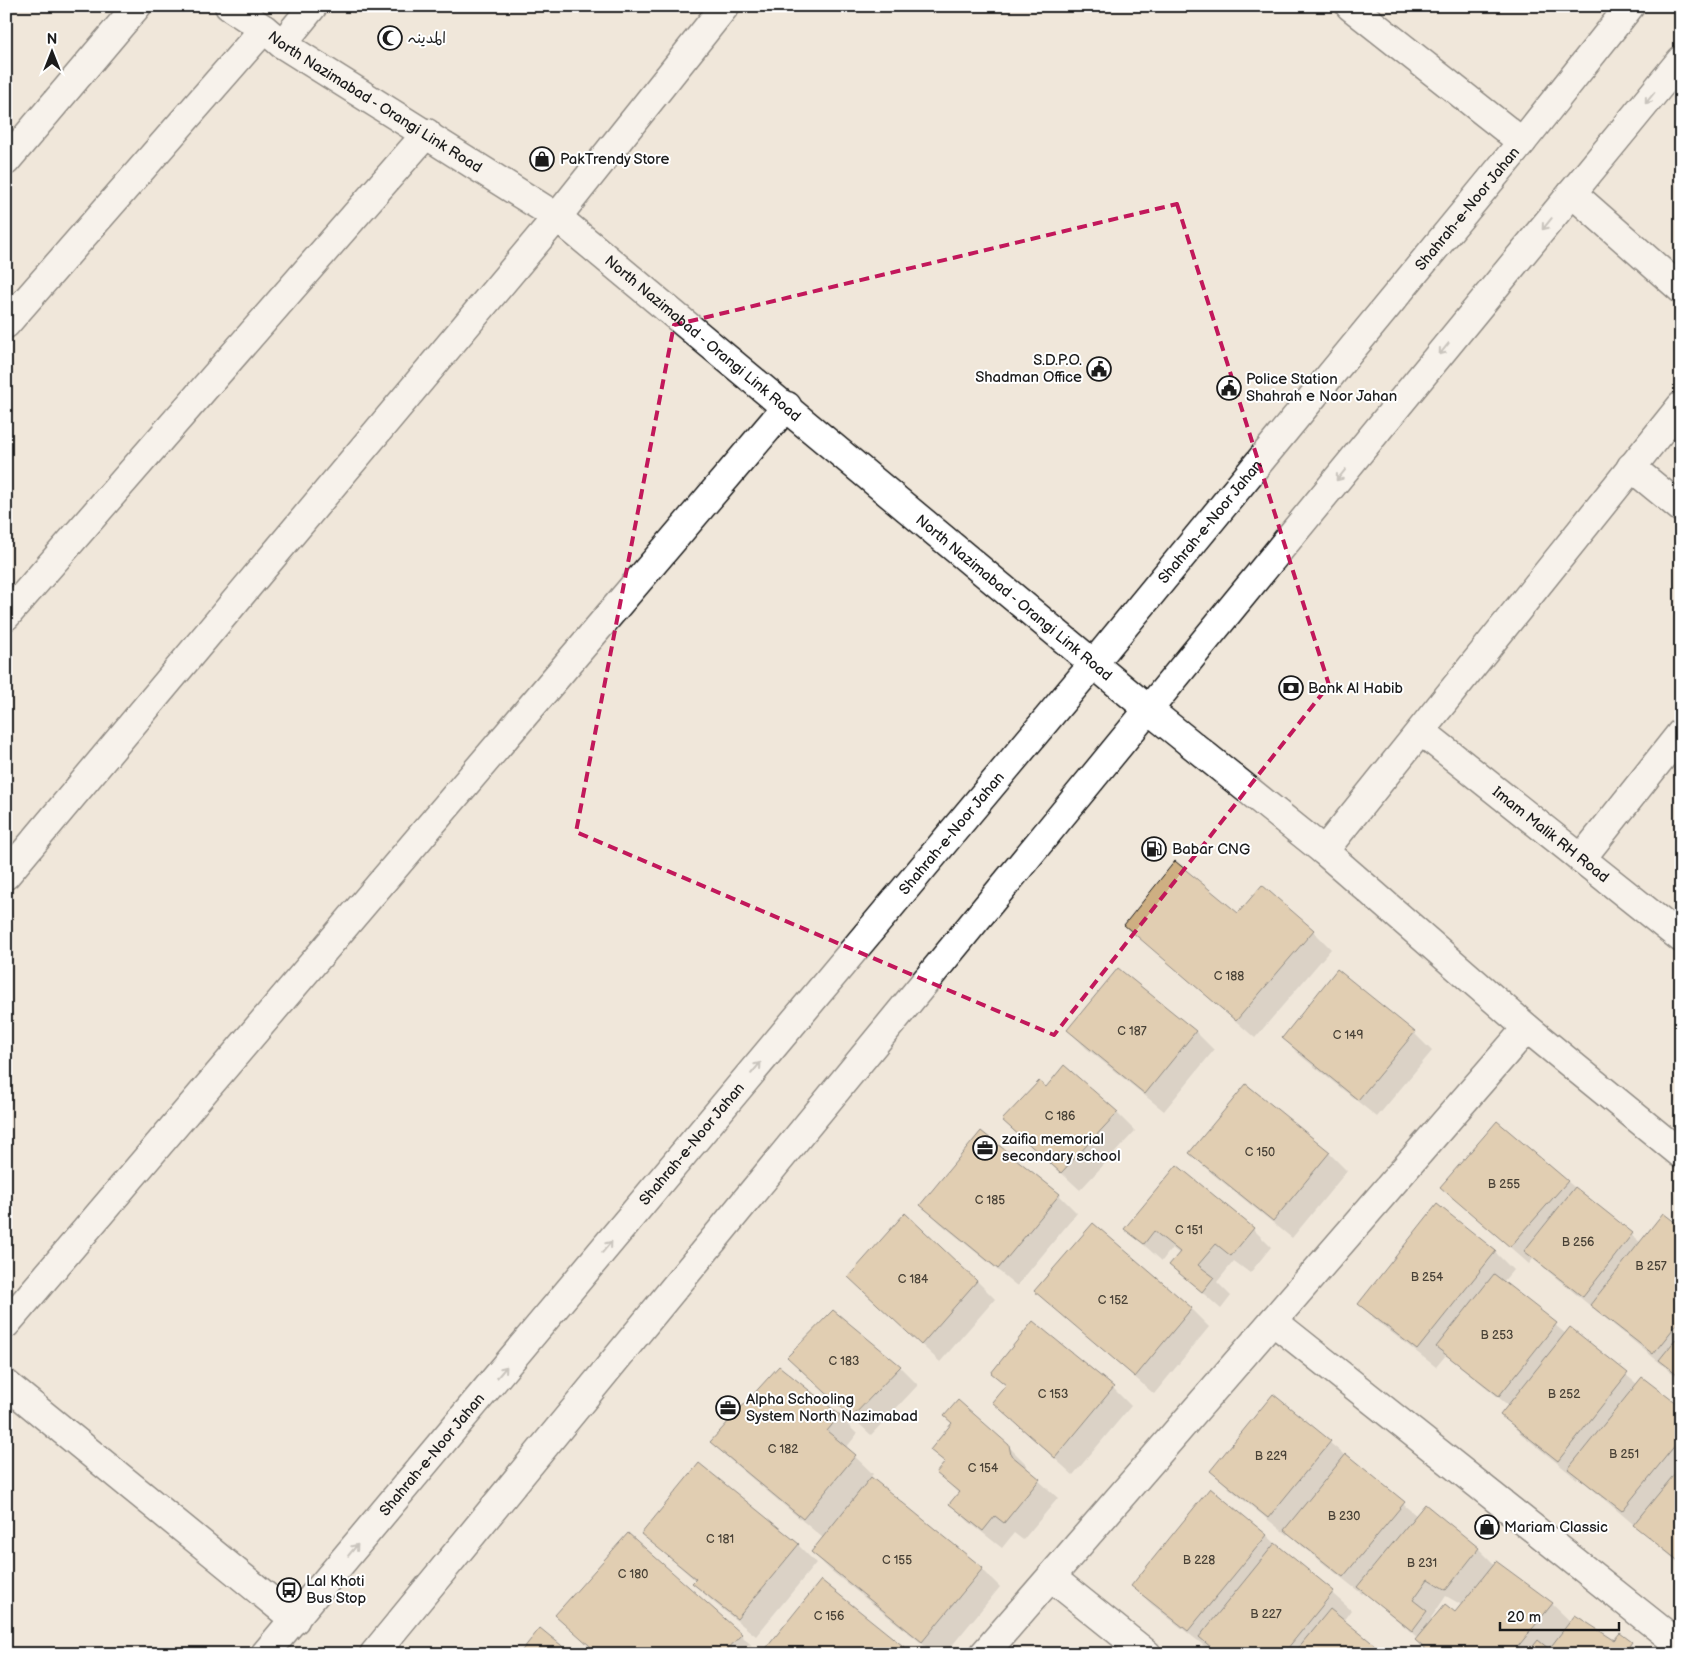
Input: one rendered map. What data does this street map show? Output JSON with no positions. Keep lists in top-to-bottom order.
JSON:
{
  "streets": {
    "street": ["North Nazimabad - Orangi Link Road", "Shahrah-e-Noor Jahan", "Imam Malik RH Road"]
  },
  "crossings": [
    ["North Nazimabad - Orangi Link Road", "Shahrah-e-Noor Jahan"]
  ],
  "places": {
    "mosque": ["المدینہ"],
    "shop": ["PakTrendy Store", "Mariam Classic"],
    "public building": ["S.D.P.O. Shadman Office", "Police Station Shahrah e Noor Jahan"],
    "bank": ["Bank Al Habib"],
    "fuel station": ["Babar CNG"],
    "office": ["zaifia memorial secondary school", "Alpha Schooling System North Nazimabad"],
    "bus stop": ["Lal Khoti Bus Stop"]
  },
  "house_numbers": [
    "C 188",
    "C 187",
    "C 149",
    "C 186",
    "C 150",
    "B 255",
    "C 185",
    "C 151",
    "B 256",
    "B 257",
    "B 254",
    "C 184",
    "C 152",
    "B 253",
    "C 183",
    "C 153",
    "B 252",
    "C 182",
    "B 251",
    "B 229",
    "C 154",
    "B 230",
    "C 181",
    "C 155",
    "B 228",
    "B 231",
    "C 180",
    "B 227",
    "C 156"
  ],
  "scale_bar": "20 m",
  "north": "top"
}
